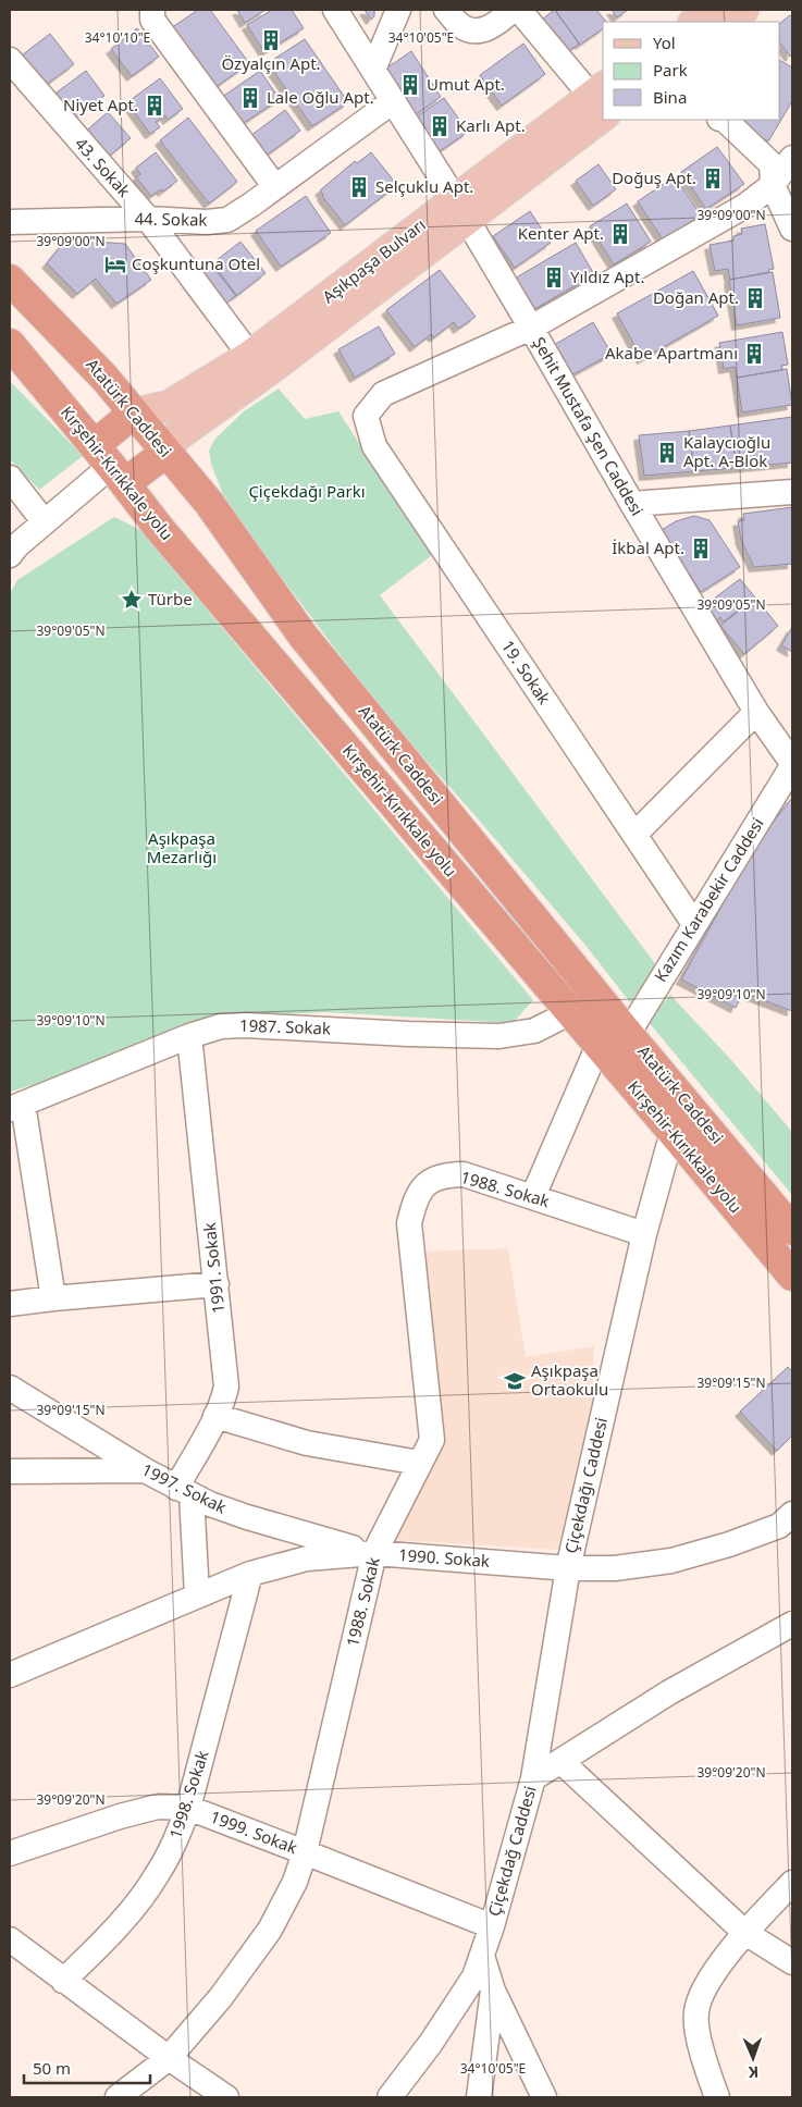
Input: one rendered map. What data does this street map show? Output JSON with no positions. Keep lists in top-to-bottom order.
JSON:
{
  "streets": {
    "highway": ["Atatürk Caddesi", "Kırşehir-Kırıkkale yolu"],
    "main road": ["Aşıkpaşa Bulvarı"],
    "street": [
      "43. Sokak",
      "44. Sokak",
      "Şehit Mustafa Şen Caddesi",
      "19. Sokak",
      "Kazım Karabekir Caddesi",
      "1987. Sokak",
      "1988. Sokak",
      "1991. Sokak",
      "Çiçekdağı Caddesi",
      "1997. Sokak",
      "1990. Sokak",
      "1998. Sokak",
      "1999. Sokak",
      "Çiçekdağ Caddesi"
    ]
  },
  "crossings": [
    ["43. Sokak", "44. Sokak"],
    ["43. Sokak", "Aşıkpaşa Bulvarı"],
    ["44. Sokak", "Şehit Mustafa Şen Caddesi"],
    ["Aşıkpaşa Bulvarı", "Atatürk Caddesi"],
    ["Aşıkpaşa Bulvarı", "Şehit Mustafa Şen Caddesi"],
    ["Atatürk Caddesi", "Kazım Karabekir Caddesi"],
    ["Şehit Mustafa Şen Caddesi", "19. Sokak"],
    ["Şehit Mustafa Şen Caddesi", "Kazım Karabekir Caddesi"],
    ["Kırşehir-Kırıkkale yolu", "1987. Sokak"],
    ["Kırşehir-Kırıkkale yolu", "Çiçekdağı Caddesi"],
    ["19. Sokak", "Kazım Karabekir Caddesi"],
    ["1987. Sokak", "1991. Sokak"],
    ["1988. Sokak", "Çiçekdağı Caddesi"],
    ["1988. Sokak", "1997. Sokak"],
    ["1988. Sokak", "1990. Sokak"],
    ["1988. Sokak", "1999. Sokak"],
    ["1991. Sokak", "1997. Sokak"],
    ["Çiçekdağı Caddesi", "1990. Sokak"],
    ["Çiçekdağı Caddesi", "Çiçekdağ Caddesi"],
    ["1997. Sokak", "1990. Sokak"],
    ["1990. Sokak", "1998. Sokak"],
    ["1998. Sokak", "1999. Sokak"],
    ["1999. Sokak", "Çiçekdağ Caddesi"]
  ],
  "parks": ["Çiçekdağı Parkı", "Aşıkpaşa Mezarlığı"],
  "places": {
    "building": [
      "Özyalçın Apt.",
      "Umut Apt.",
      "Lale Oğlu Apt.",
      "Niyet Apt.",
      "Karlı Apt.",
      "Doğuş Apt.",
      "Selçuklu Apt.",
      "Kenter Apt.",
      "Yıldız Apt.",
      "Doğan Apt.",
      "Akabe Apartmanı",
      "Kalaycıoğlu Apt. A-Blok",
      "İkbal Apt."
    ],
    "hotel": ["Coşkuntuna Otel"],
    "place": ["Türbe"],
    "school or university": ["Aşıkpaşa Ortaokulu"]
  },
  "legend": ["Yol", "Park", "Bina"],
  "scale_bar": "50 m",
  "north": "bottom",
  "coordinates": [
    "34°10'10\"E",
    "34°10'05\"E",
    "39°09'00\"N",
    "39°09'05\"N",
    "39°09'10\"N",
    "39°09'15\"N",
    "39°09'20\"N"
  ]
}
